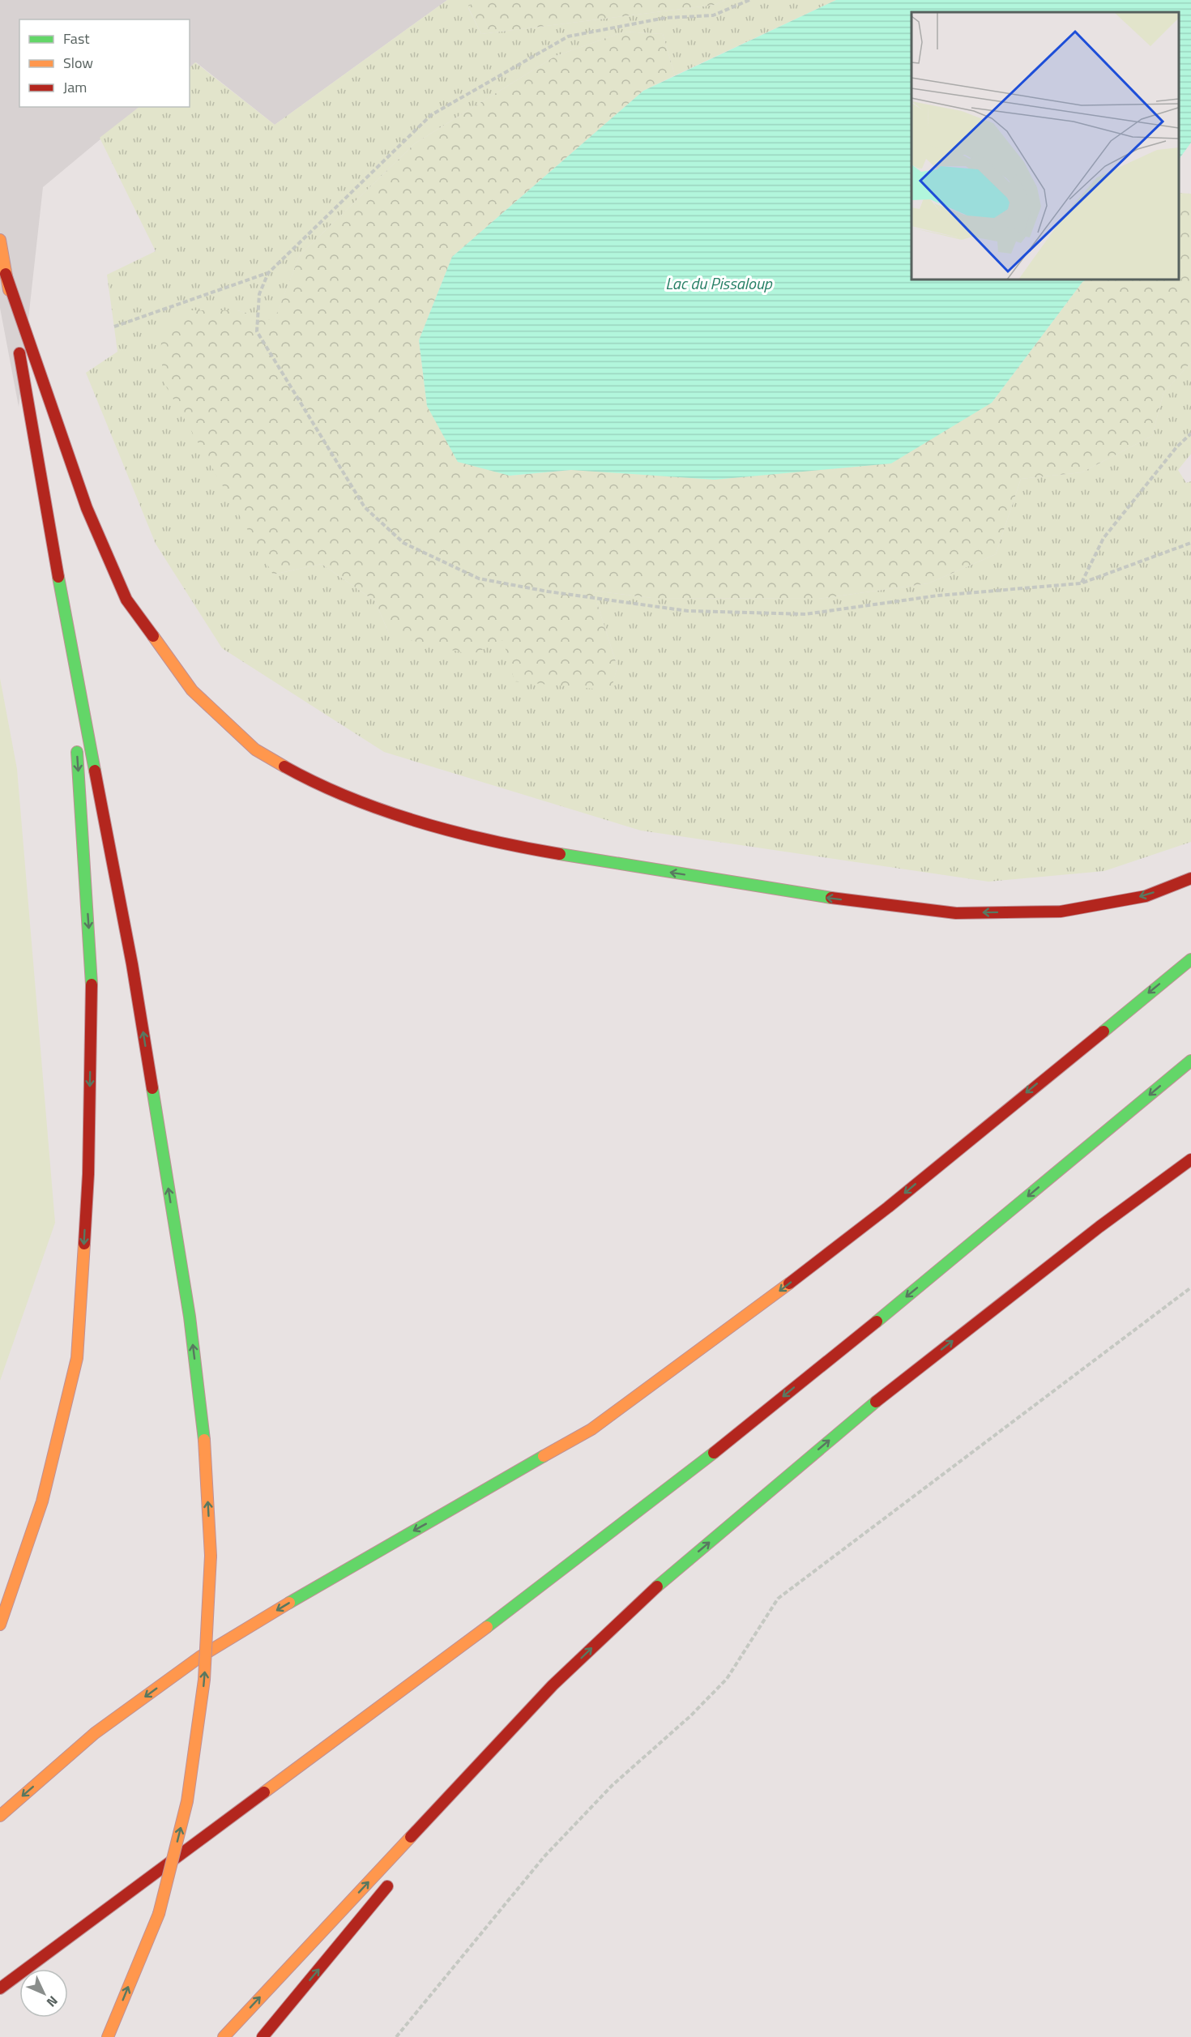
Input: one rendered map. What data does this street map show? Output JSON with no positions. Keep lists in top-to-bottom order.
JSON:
{
  "water": ["Lac du Pissaloup"],
  "legend": ["Fast", "Slow", "Jam"],
  "north": "bottom right"
}
